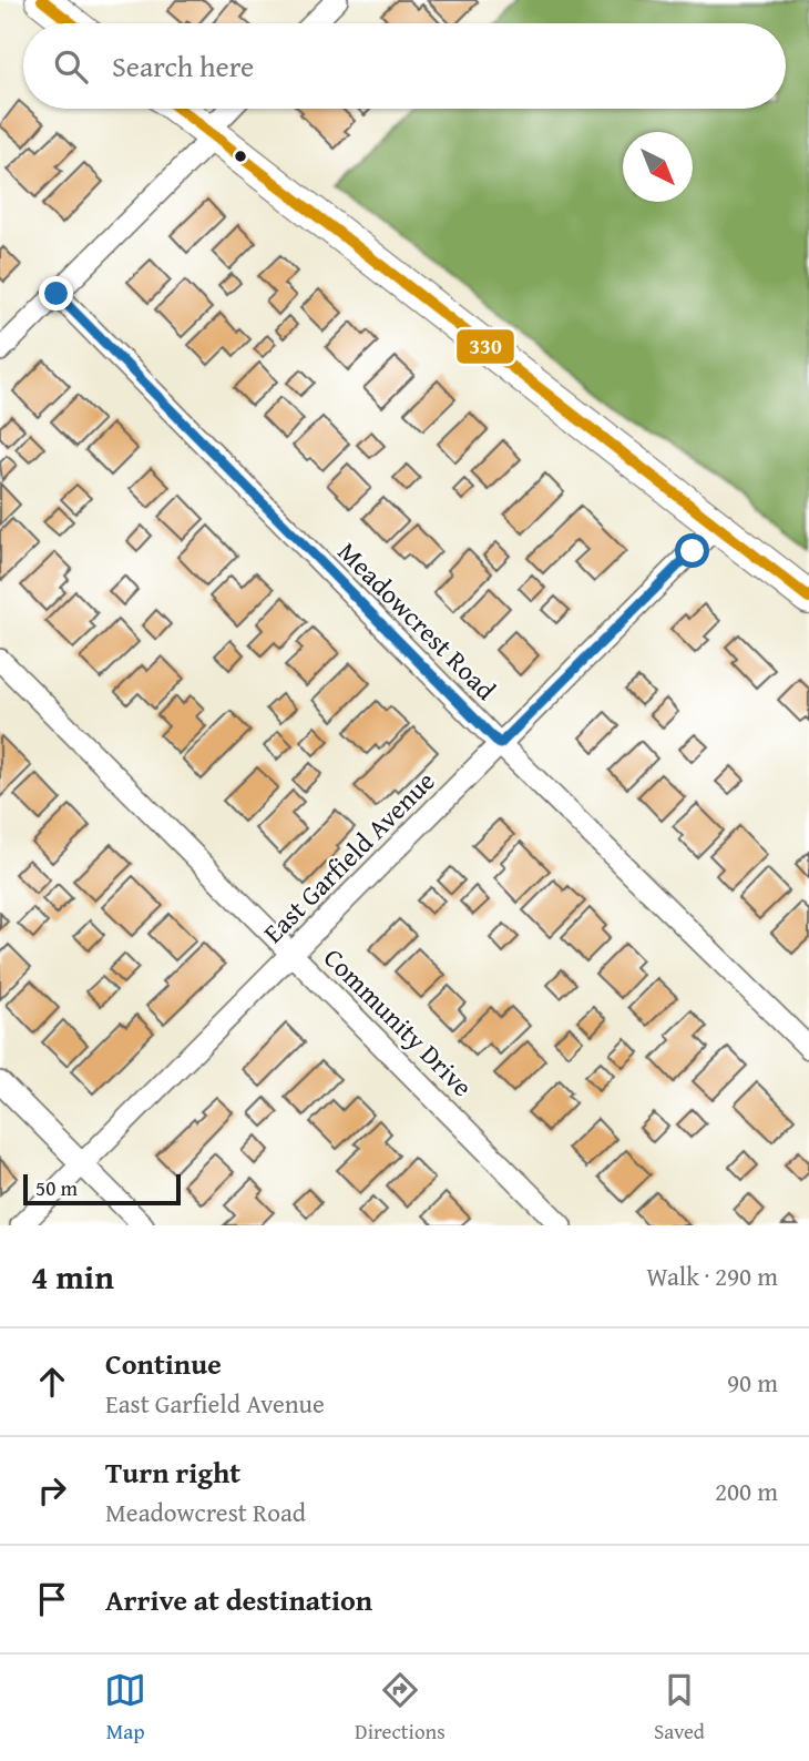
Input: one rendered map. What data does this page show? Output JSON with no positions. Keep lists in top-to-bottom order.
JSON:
{
  "streets": {
    "street": ["Meadowcrest Road", "East Garfield Avenue", "Community Drive"]
  },
  "crossings": [
    ["Meadowcrest Road", "East Garfield Avenue"],
    ["East Garfield Avenue", "Community Drive"]
  ],
  "lines": ["transit line 330"],
  "scale_bar": "50 m",
  "north": "bottom right",
  "page": {
    "search": "Search here",
    "scale": "50 m",
    "heading": ["4 min", "Walk · 290 m"],
    "list": [
      ["Continue", "East Garfield Avenue", "90 m"],
      ["Turn right", "Meadowcrest Road", "200 m"],
      "Arrive at destination"
    ],
    "nav": ["Map", "Directions", "Saved"]
  }
}
